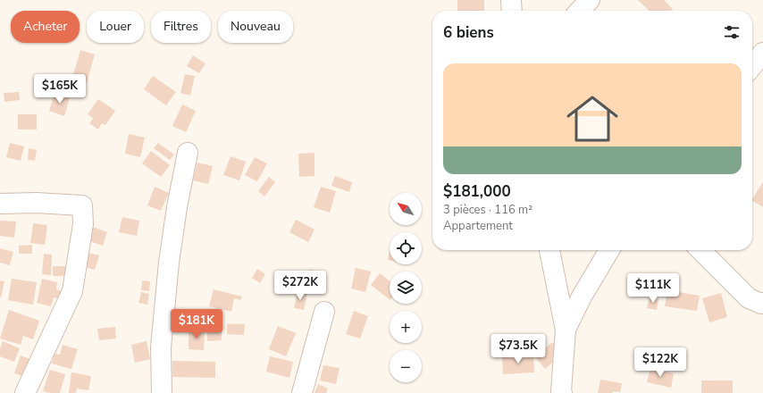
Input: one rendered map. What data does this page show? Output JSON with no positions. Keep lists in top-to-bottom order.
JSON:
{
  "north": "top left",
  "page": {
    "chip": [
      "Acheter",
      "Louer",
      "Filtres",
      "Nouveau"
    ],
    "heading": "6 biens",
    "list": [
      {
        "name": "$181,000",
        "note": "3 pièces · 116 m² · Appartement"
      }
    ],
    "price": [
      "$165K",
      "$272K",
      "$111K",
      "$181K",
      "$73.5K",
      "$122K"
    ],
    "map_buttons": ["+", "−"]
  }
}
